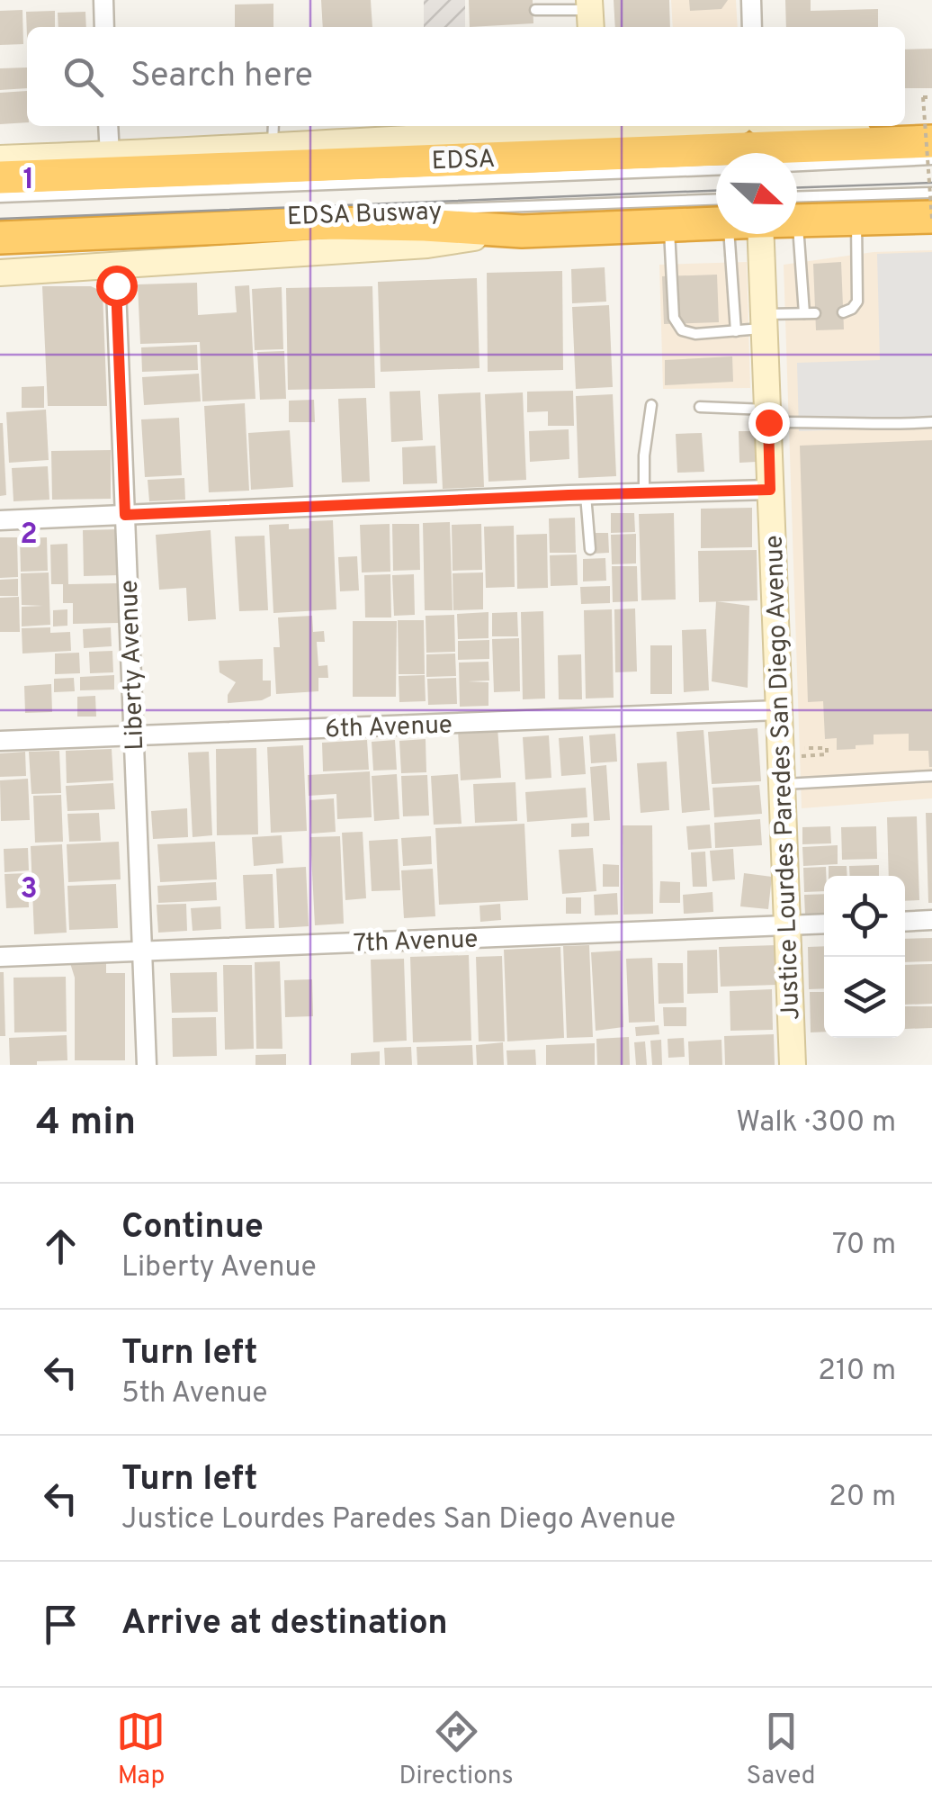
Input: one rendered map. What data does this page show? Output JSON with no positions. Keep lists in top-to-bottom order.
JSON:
{
  "streets": {
    "highway": ["EDSA"],
    "main road": ["Justice Lourdes Paredes San Diego Avenue"],
    "street": ["Liberty Avenue", "6th Avenue", "7th Avenue"],
    "lane": ["EDSA Busway"]
  },
  "crossings": [
    ["EDSA", "EDSA Busway"],
    ["Liberty Avenue", "6th Avenue"],
    ["Liberty Avenue", "7th Avenue"],
    ["6th Avenue", "Justice Lourdes Paredes San Diego Avenue"],
    ["Justice Lourdes Paredes San Diego Avenue", "7th Avenue"]
  ],
  "north": "right",
  "page": {
    "search": "Search here",
    "heading": ["4 min", "Walk · 300 m"],
    "list": [
      ["Continue", "Liberty Avenue", "70 m"],
      ["Turn left", "5th Avenue", "210 m"],
      ["Turn left", "Justice Lourdes Paredes San Diego Avenue", "20 m"],
      "Arrive at destination"
    ],
    "nav": ["Map", "Directions", "Saved"]
  },
  "grid": {
    "rows": ["1", "2", "3"]
  }
}
